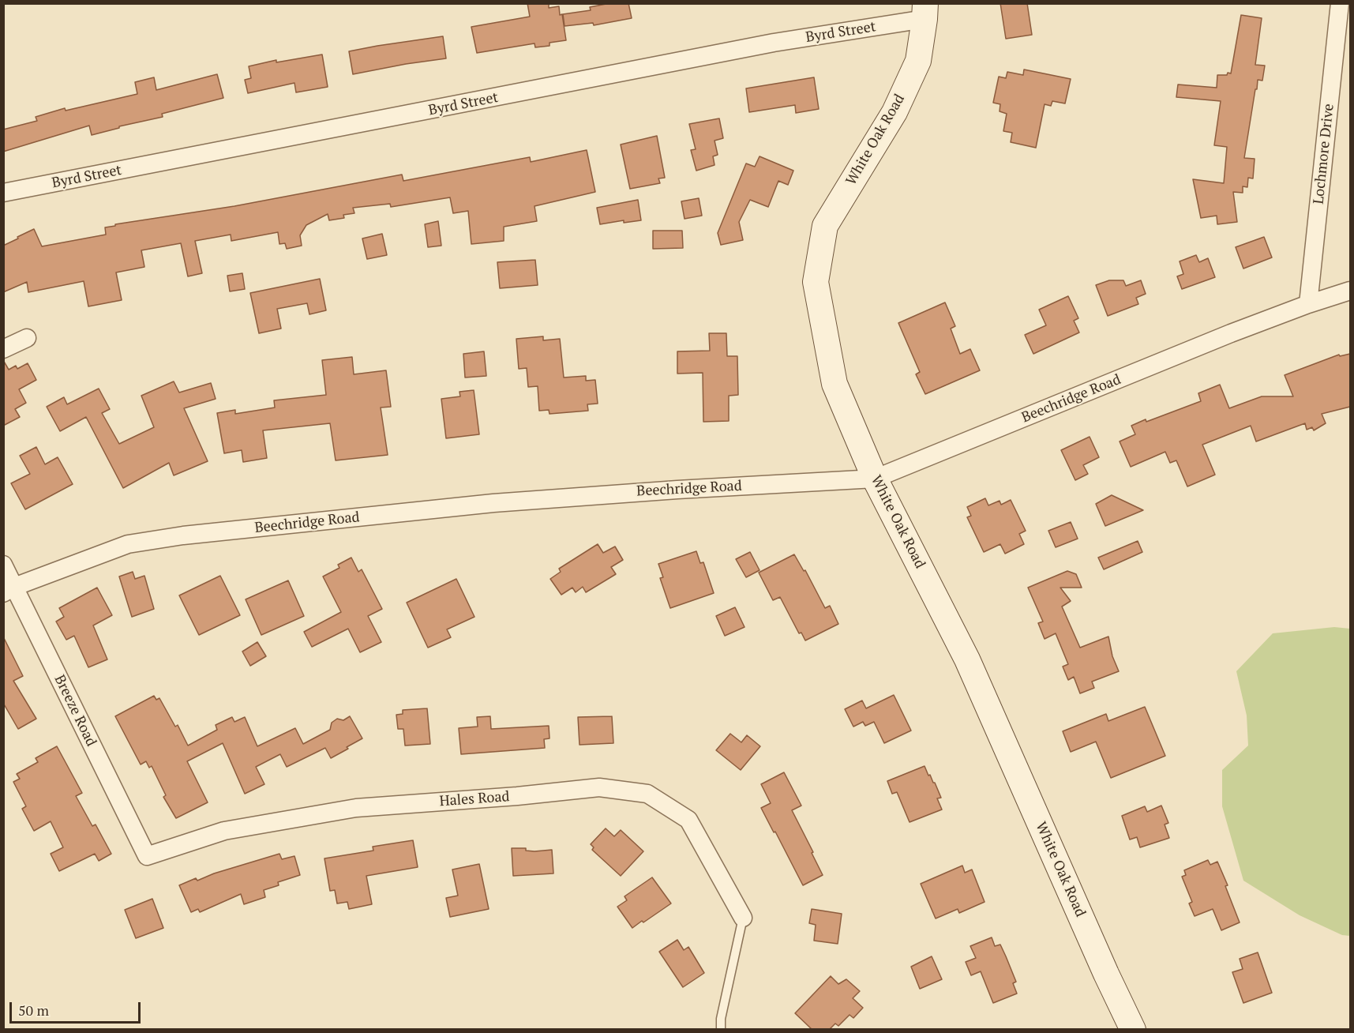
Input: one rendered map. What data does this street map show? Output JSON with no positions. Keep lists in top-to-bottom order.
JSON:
{
  "streets": {
    "street": [
      "Byrd Street",
      "White Oak Road",
      "Lochmore Drive",
      "Beechridge Road",
      "Breeze Road",
      "Hales Road"
    ]
  },
  "crossings": [
    ["Byrd Street", "White Oak Road"],
    ["White Oak Road", "Beechridge Road"],
    ["Lochmore Drive", "Beechridge Road"],
    ["Beechridge Road", "Breeze Road"],
    ["Breeze Road", "Hales Road"]
  ],
  "scale_bar": "50 m"
}
